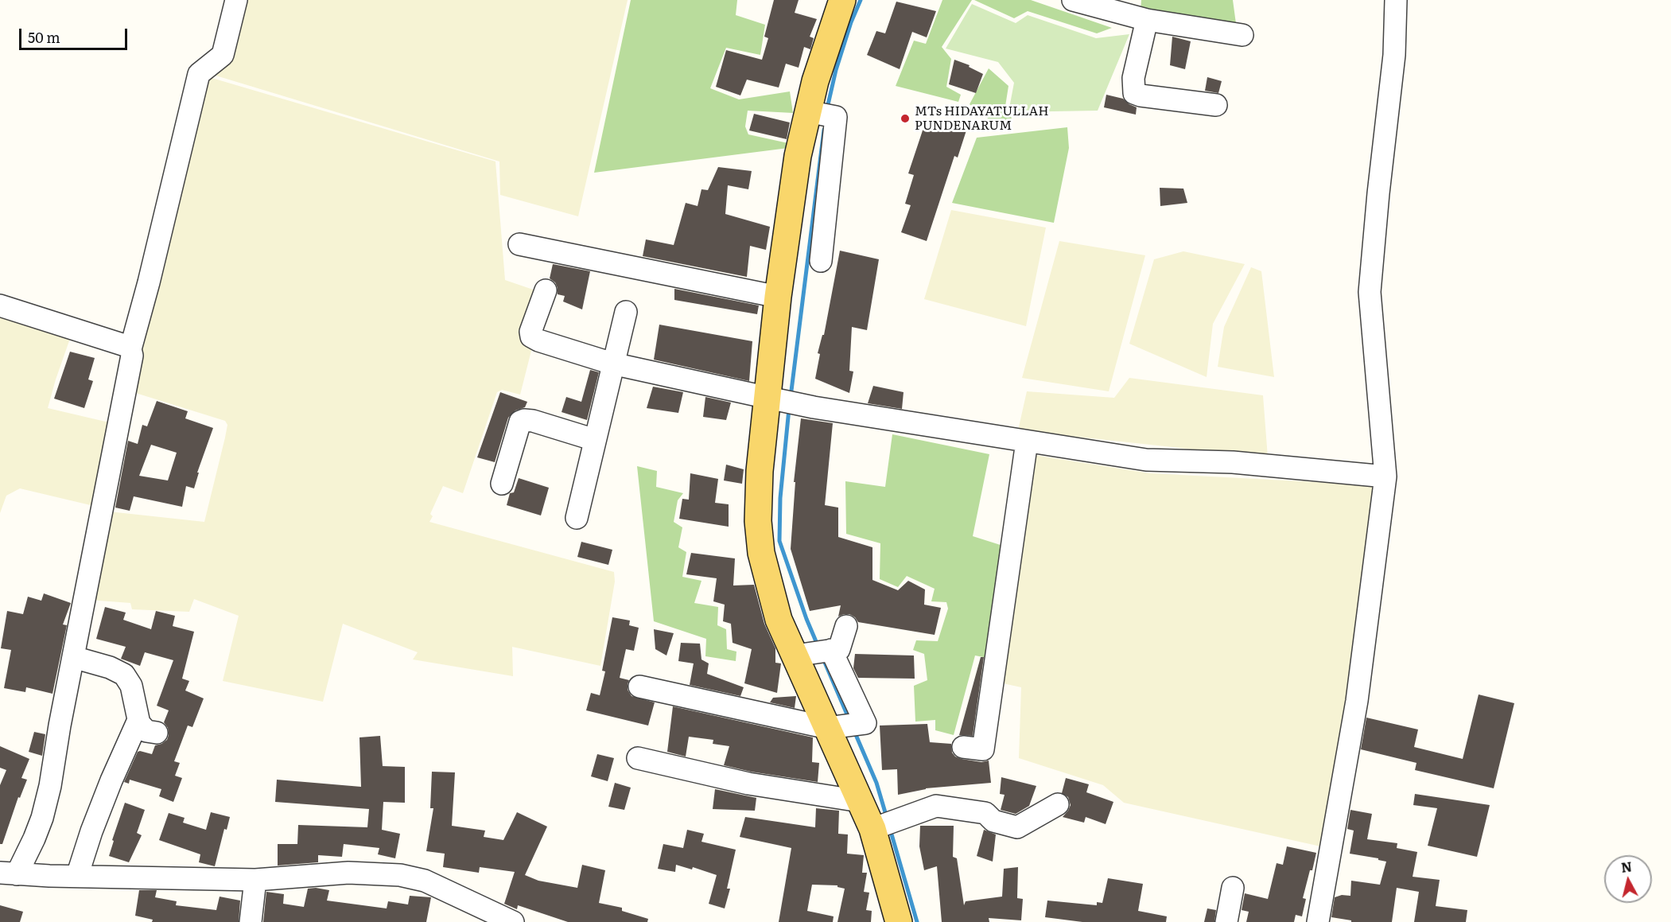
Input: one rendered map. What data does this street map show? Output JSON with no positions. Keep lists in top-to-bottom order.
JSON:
{
  "places": ["MTs HIDAYATULLAH PUNDENARUM"],
  "scale_bar": "50 m",
  "north": "top"
}
